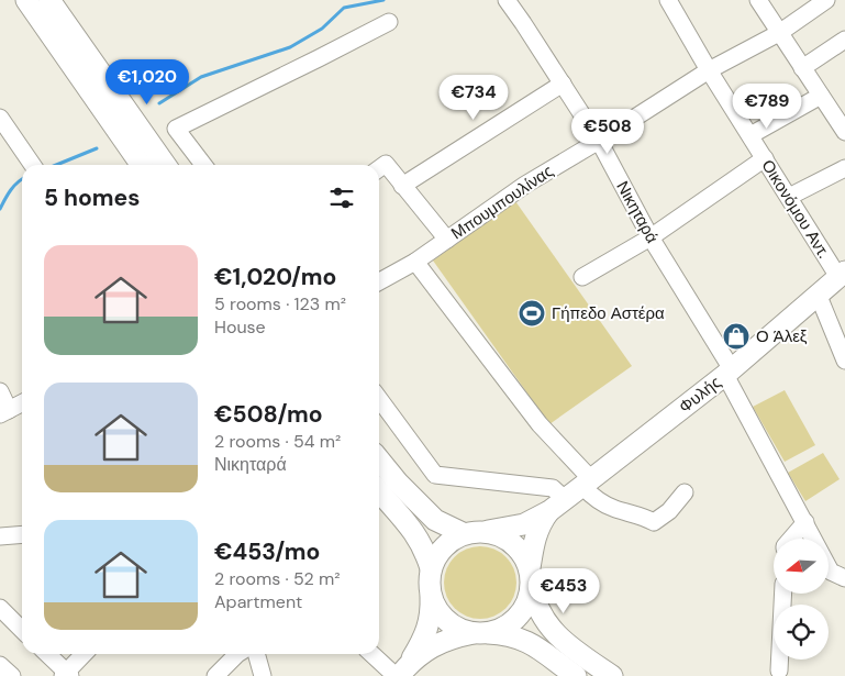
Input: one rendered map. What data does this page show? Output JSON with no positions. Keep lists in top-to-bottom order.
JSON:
{
  "streets": {
    "main road": ["Φυλής"],
    "street": ["Μπουμπουλίνας", "Οικονόμου Αντ.", "Νικηταρά"]
  },
  "crossings": [
    ["Μπουμπουλίνας", "Οικονόμου Αντ."],
    ["Μπουμπουλίνας", "Νικηταρά"],
    ["Οικονόμου Αντ.", "Φυλής"],
    ["Νικηταρά", "Φυλής"]
  ],
  "places": {
    "sports": ["Γήπεδο Αστέρα"],
    "shop": ["Ο Άλεξ"]
  },
  "north": "left",
  "page": {
    "price": [
      "€1,020",
      "€734",
      "€789",
      "€508",
      "€453"
    ],
    "heading": "5 homes",
    "list": [
      {
        "name": "€1,020/mo",
        "note": "5 rooms · 123 m² · House"
      },
      {
        "name": "€508/mo",
        "note": "2 rooms · 54 m² · Νικηταρά"
      },
      {
        "name": "€453/mo",
        "note": "2 rooms · 52 m² · Apartment"
      }
    ]
  }
}
